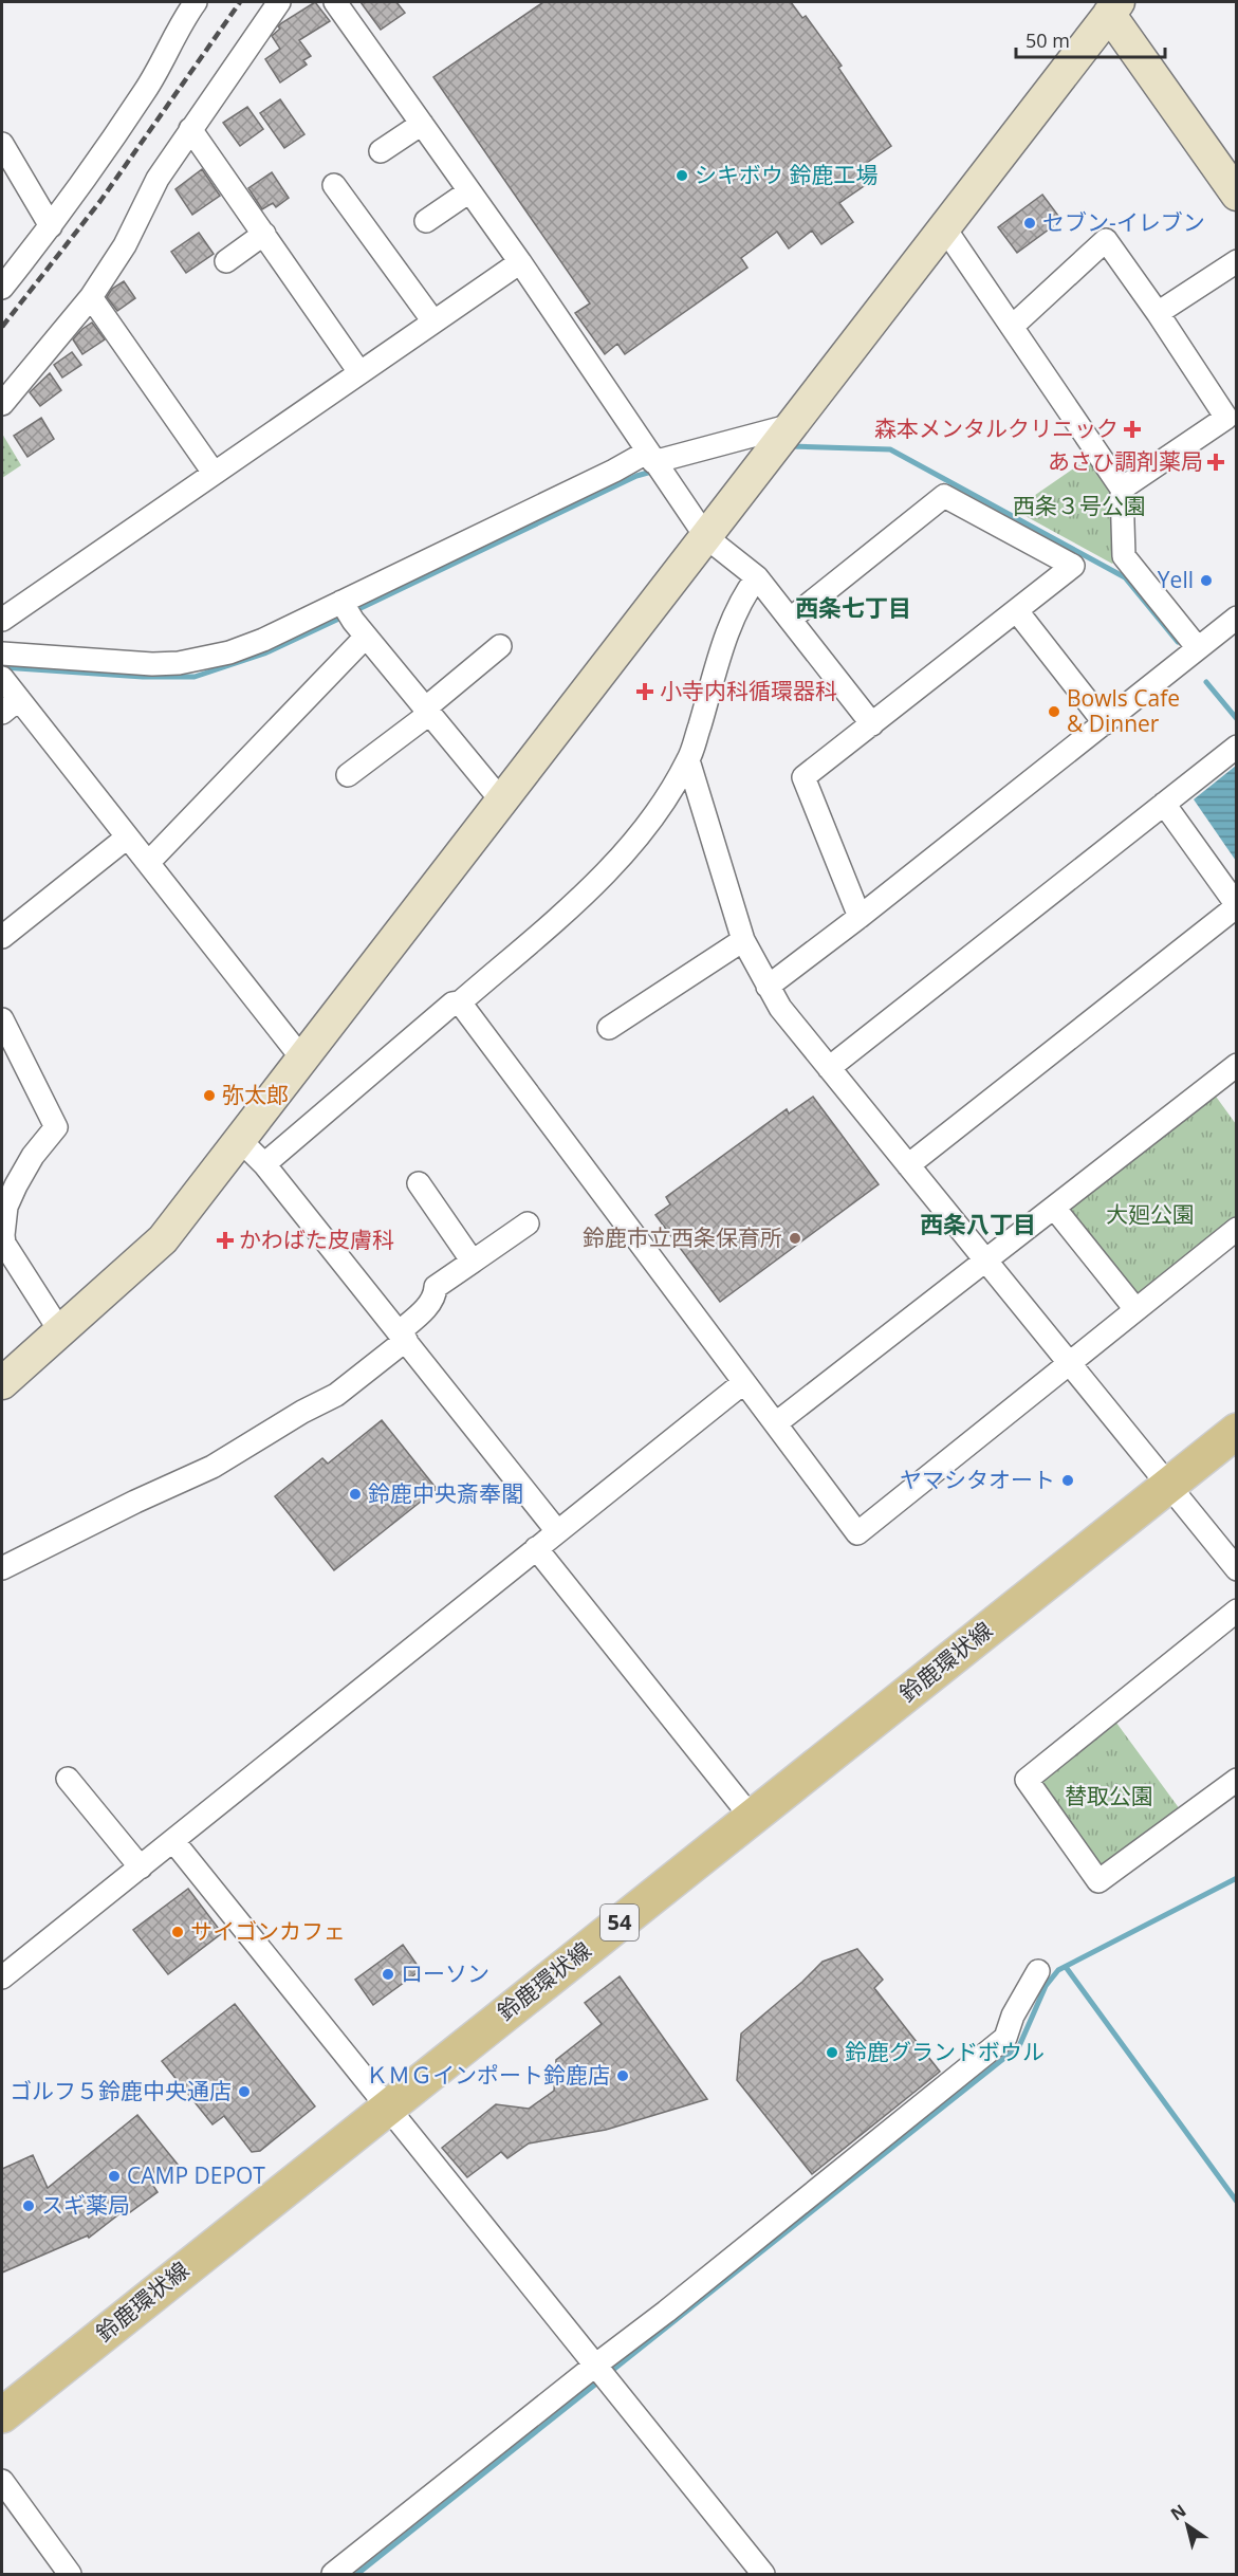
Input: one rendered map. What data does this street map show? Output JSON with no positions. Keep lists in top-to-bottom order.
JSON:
{
  "streets": {
    "main road": ["鈴鹿環状線", "54"]
  },
  "districts": ["西条七丁目", "西条八丁目"],
  "parks": ["西条３号公園", "大廻公園", "替取公園"],
  "places": {
    "other": [
      "シキボウ 鈴鹿工場",
      "セブン-イレブン",
      "Yell",
      "Bowls Cafe & Dinner",
      "弥太郎",
      "鈴鹿市立西条保育所",
      "ヤマシタオート",
      "鈴鹿中央斎奉閣",
      "サイゴンカフェ",
      "ローソン",
      "鈴鹿グランドボウル",
      "ＫＭＧインポート鈴鹿店",
      "ゴルフ５鈴鹿中央通店",
      "CAMP DEPOT",
      "スギ薬局"
    ],
    "health": [
      "森本メンタルクリニック",
      "あさひ調剤薬局",
      "小寺内科循環器科",
      "かわばた皮膚科"
    ]
  },
  "scale_bar": "50 m",
  "north": "top left"
}
